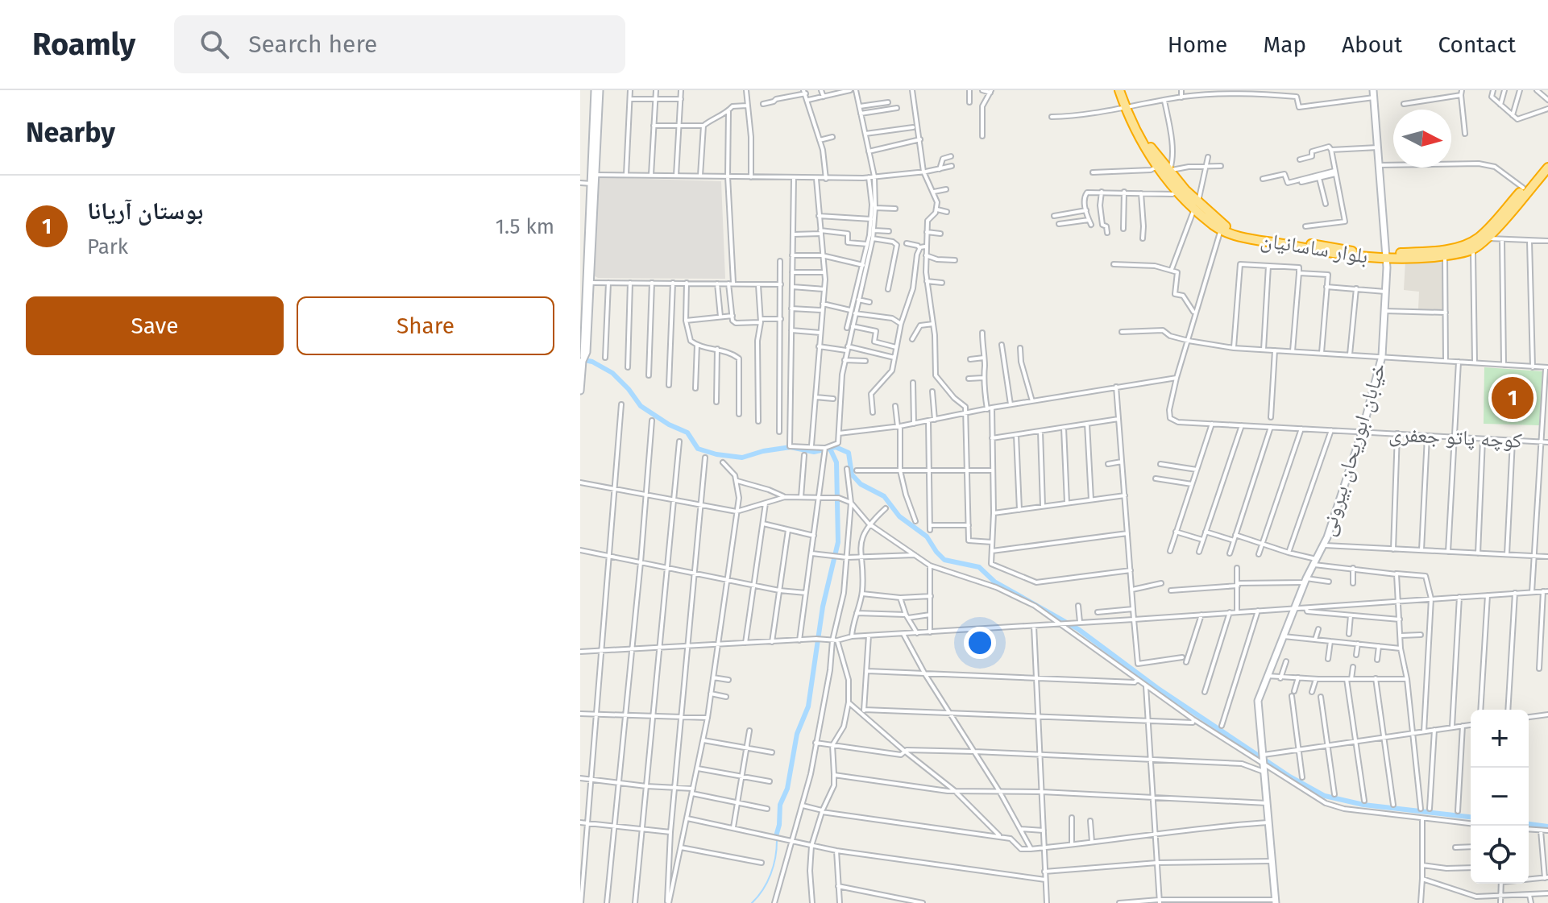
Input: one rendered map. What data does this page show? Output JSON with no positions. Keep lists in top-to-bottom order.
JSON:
{
  "streets": {
    "highway": ["بلوار ساسانیان"],
    "street": ["کوچه پاتو جعفری", "خیابان ابوریحان بیرونی"]
  },
  "crossings": [
    ["بلوار ساسانیان", "خیابان ابوریحان بیرونی"],
    ["کوچه پاتو جعفری", "خیابان ابوریحان بیرونی"]
  ],
  "north": "right",
  "page": {
    "header": "Roamly",
    "search": "Search here",
    "nav": [
      "Home",
      "Map",
      "About",
      "Contact"
    ],
    "heading": "Nearby",
    "list": [
      {
        "mark": "1",
        "name": "بوستان آریانا",
        "note": "Park",
        "value": "1.5 km"
      }
    ],
    "buttons": ["Save", "Share"],
    "pins": "1",
    "map_buttons": ["+", "−"]
  }
}
